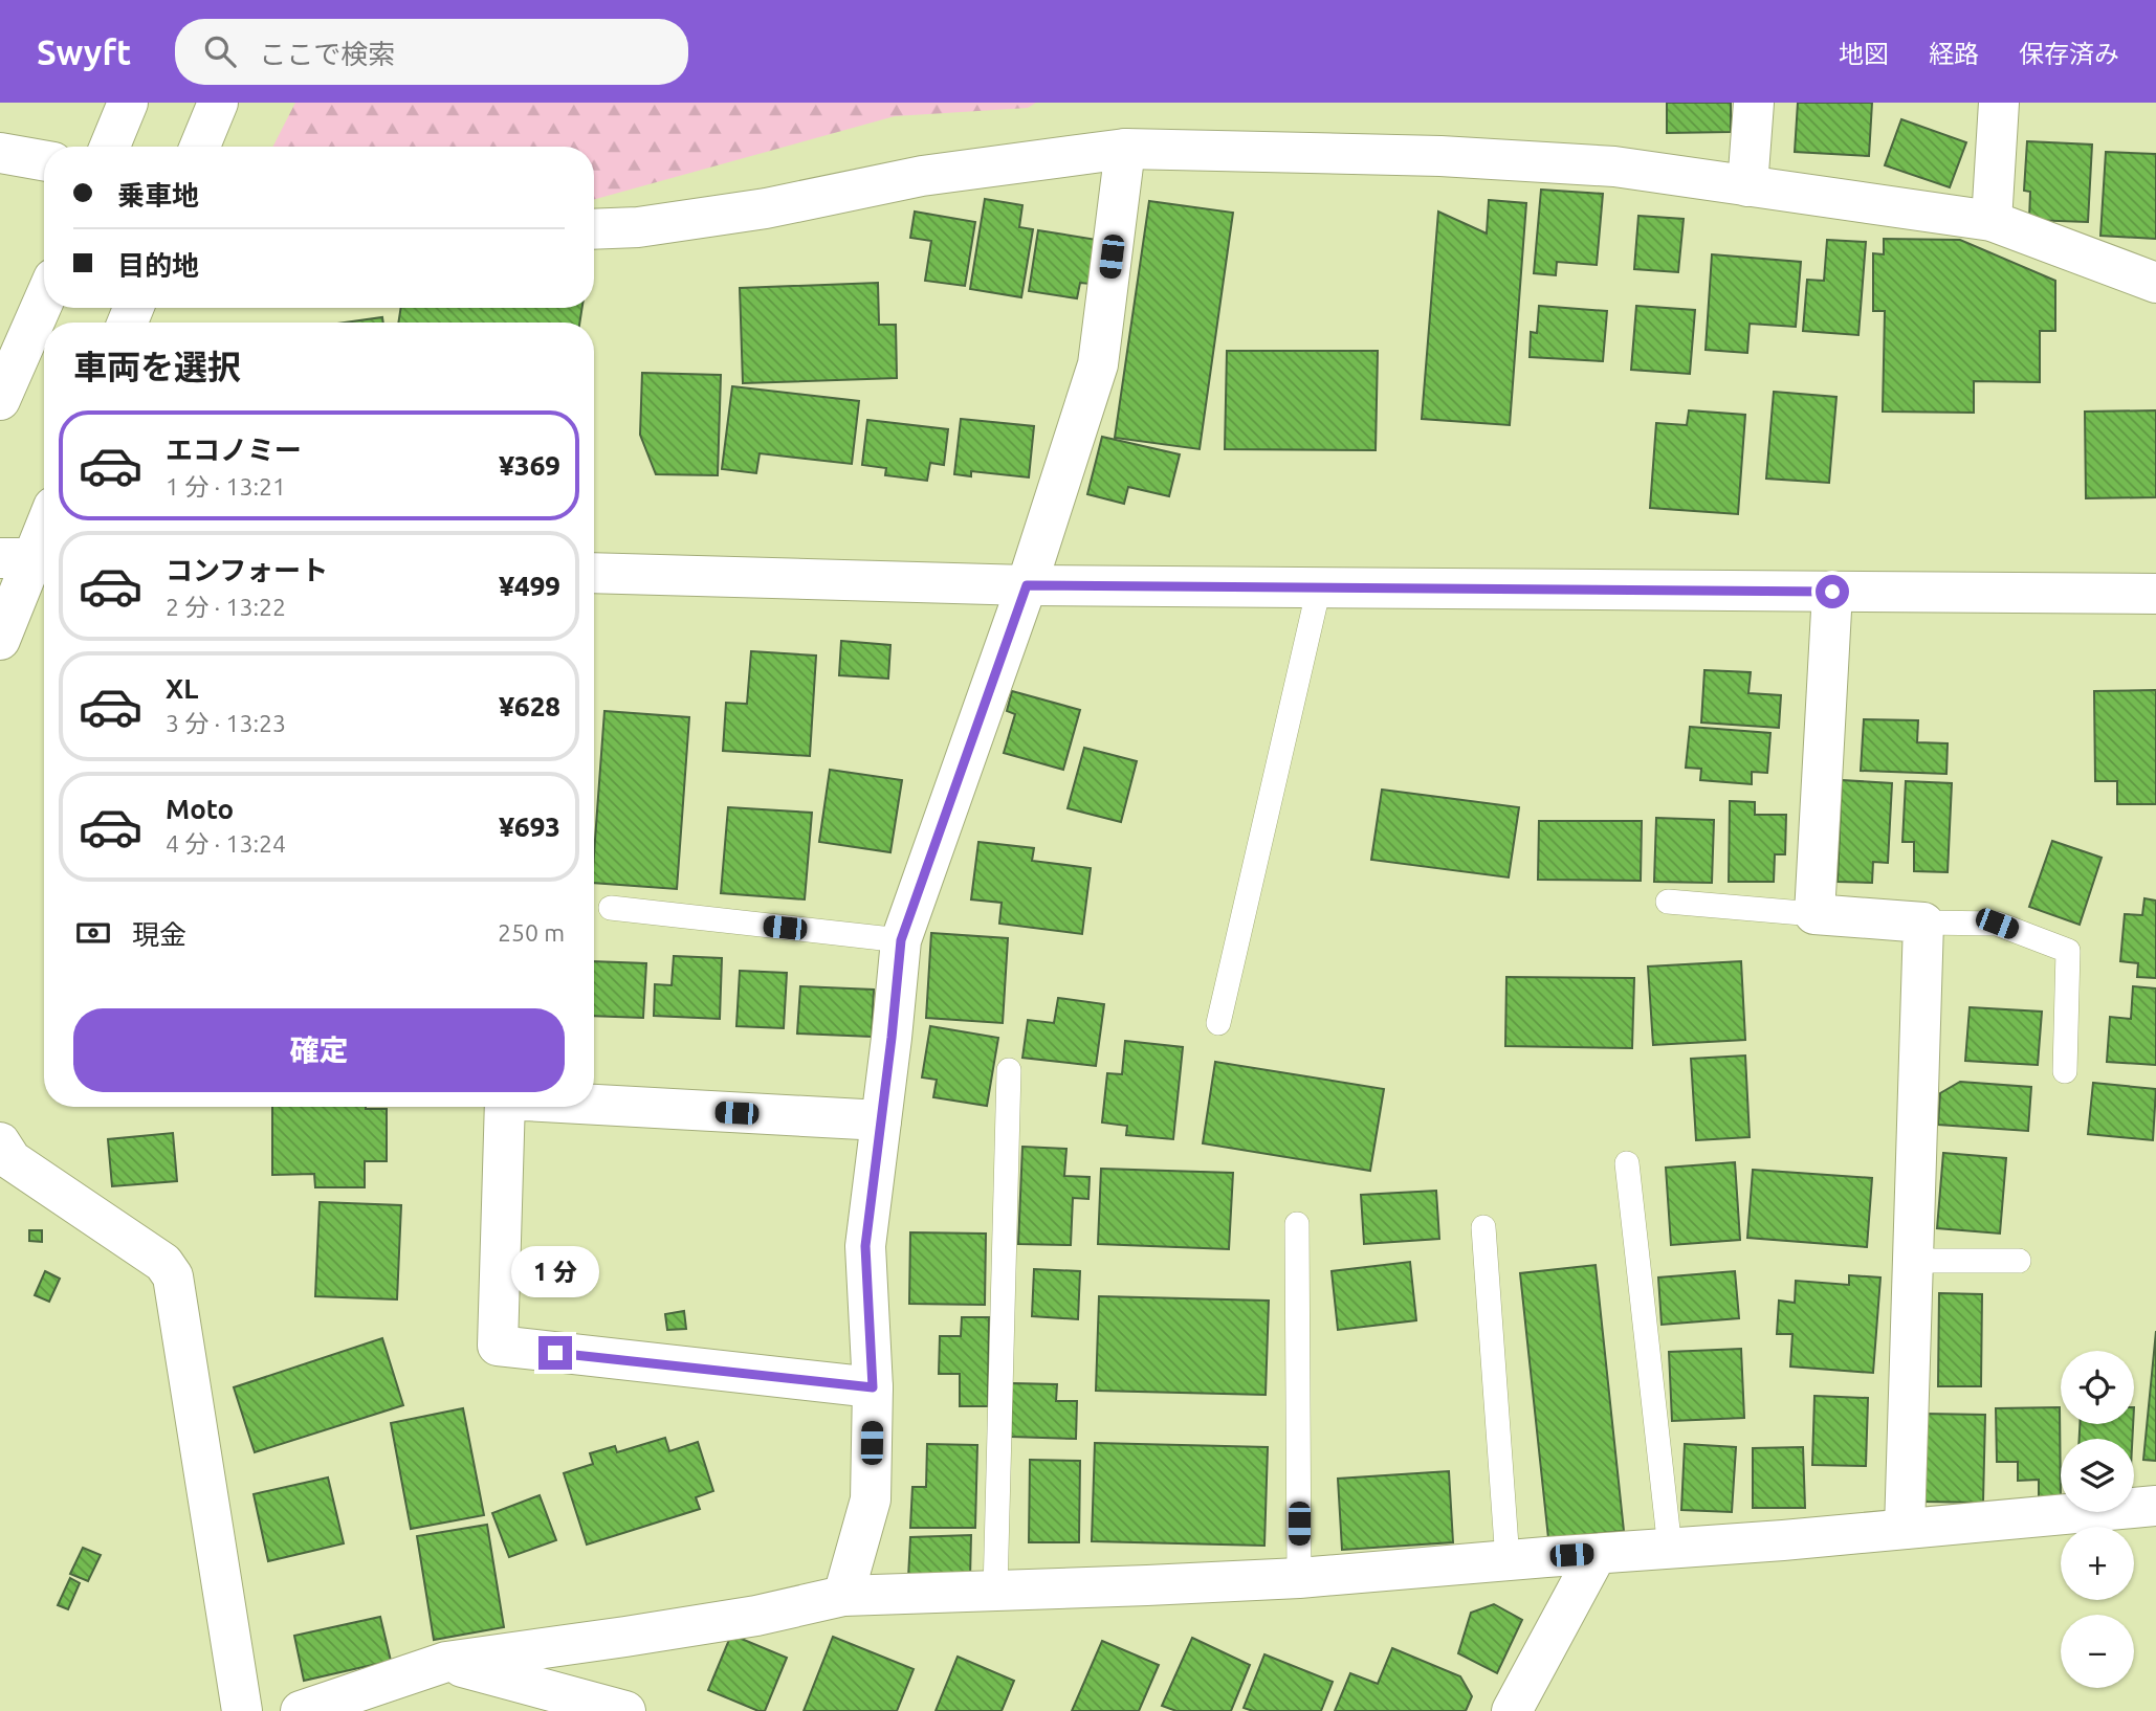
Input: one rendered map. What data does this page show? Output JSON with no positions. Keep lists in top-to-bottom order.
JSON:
{
  "page": {
    "header": "Swyft",
    "search": "ここで検索",
    "nav": ["地図", "経路", "保存済み"],
    "banner": ["乗車地", "目的地"],
    "heading": "車両を選択",
    "list": [
      {
        "name": "エコノミー",
        "note": "1 分 · 13:21",
        "value": "¥369"
      },
      {
        "name": "コンフォート",
        "note": "2 分 · 13:22",
        "value": "¥499"
      },
      {
        "name": "XL",
        "note": "3 分 · 13:23",
        "value": "¥628"
      },
      {
        "name": "Moto",
        "note": "4 分 · 13:24",
        "value": "¥693"
      }
    ],
    "pay": ["現金", "250 m"],
    "buttons": "確定",
    "bubble": "1 分",
    "map_buttons": ["+", "−"]
  }
}
